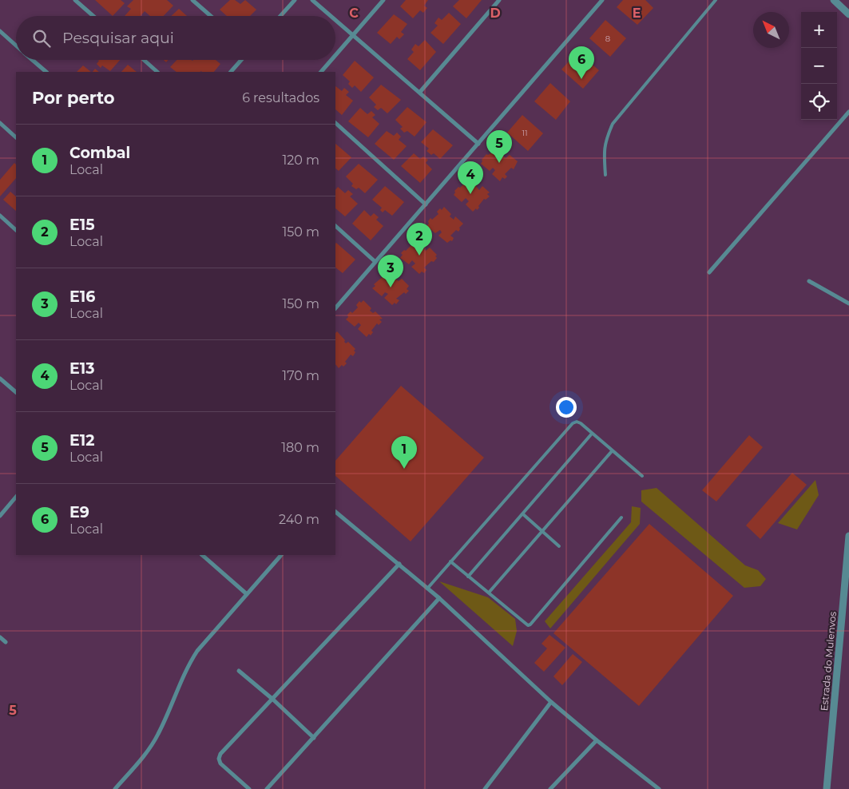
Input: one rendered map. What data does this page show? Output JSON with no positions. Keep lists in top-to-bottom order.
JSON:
{
  "streets": {
    "street": ["Estrada do Mulenvos"]
  },
  "house_numbers": ["8", "11"],
  "north": "top left",
  "page": {
    "map_buttons": ["+", "−"],
    "search": "Pesquisar aqui",
    "pins": [
      "6",
      "5",
      "4",
      "2",
      "3",
      "1"
    ],
    "heading": ["Por perto", "6 resultados"],
    "list": [
      {
        "mark": "1",
        "name": "Combal",
        "note": "Local",
        "value": "120 m"
      },
      {
        "mark": "2",
        "name": "E15",
        "note": "Local",
        "value": "150 m"
      },
      {
        "mark": "3",
        "name": "E16",
        "note": "Local",
        "value": "150 m"
      },
      {
        "mark": "4",
        "name": "E13",
        "note": "Local",
        "value": "170 m"
      },
      {
        "mark": "5",
        "name": "E12",
        "note": "Local",
        "value": "180 m"
      },
      {
        "mark": "6",
        "name": "E9",
        "note": "Local",
        "value": "240 m"
      }
    ]
  },
  "grid": {
    "columns": ["C", "D", "E"],
    "rows": ["5"]
  }
}
